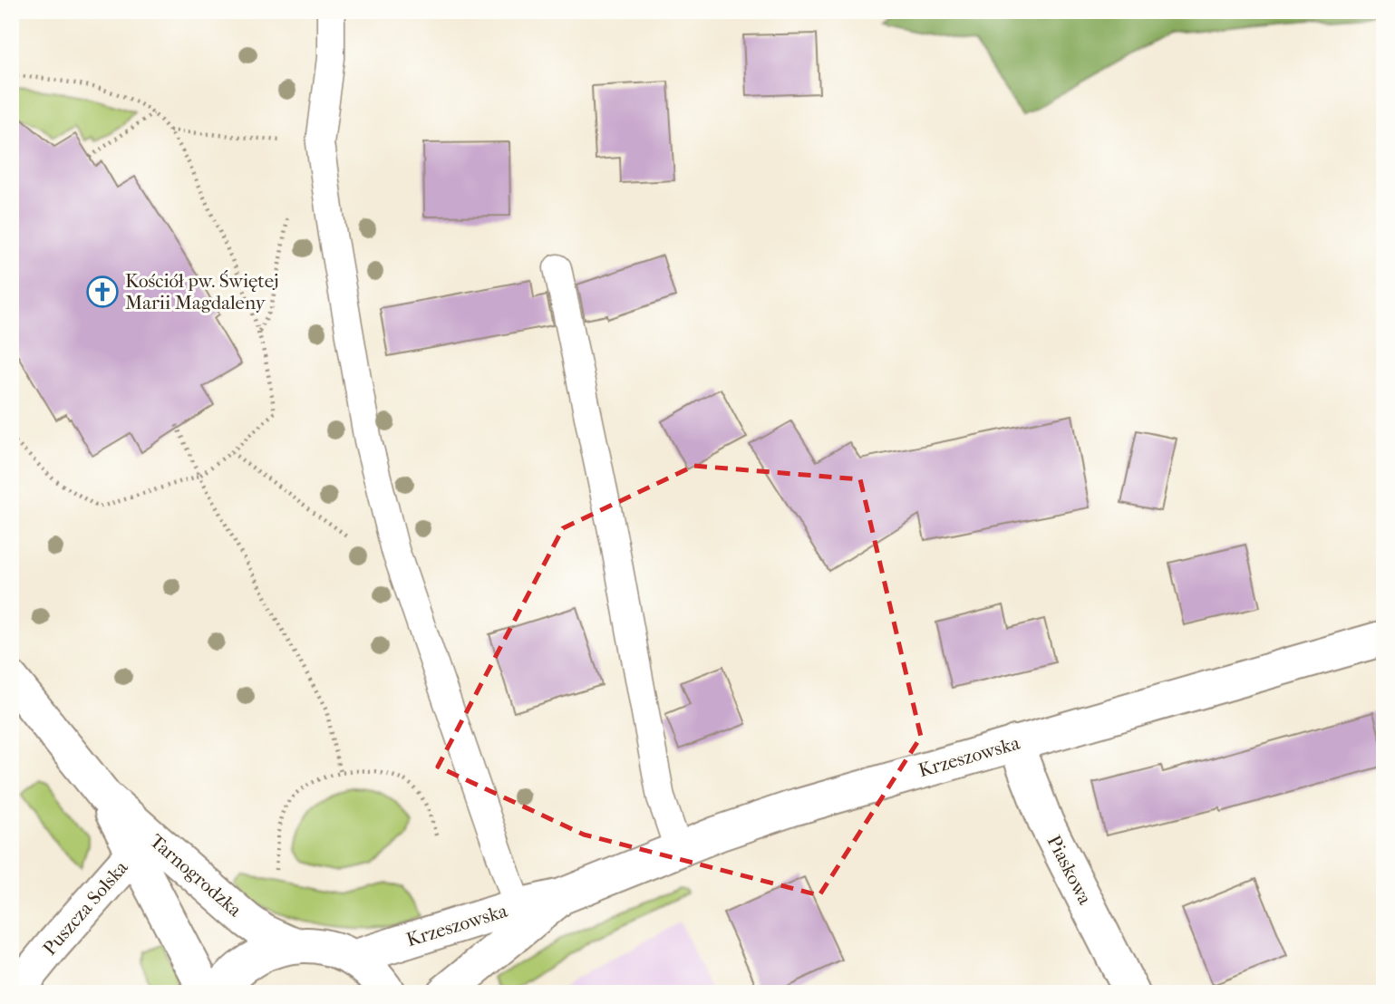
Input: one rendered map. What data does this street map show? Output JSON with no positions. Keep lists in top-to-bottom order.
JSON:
{
  "streets": {
    "street": [
      "Krzeszowska",
      "Piaskowa",
      "Tarnogrodzka",
      "Puszcza Solska"
    ]
  },
  "crossings": [
    ["Krzeszowska", "Piaskowa"],
    ["Tarnogrodzka", "Puszcza Solska"]
  ],
  "places": {
    "church": ["Kościół pw. Świętej Marii Magdaleny"]
  }
}
